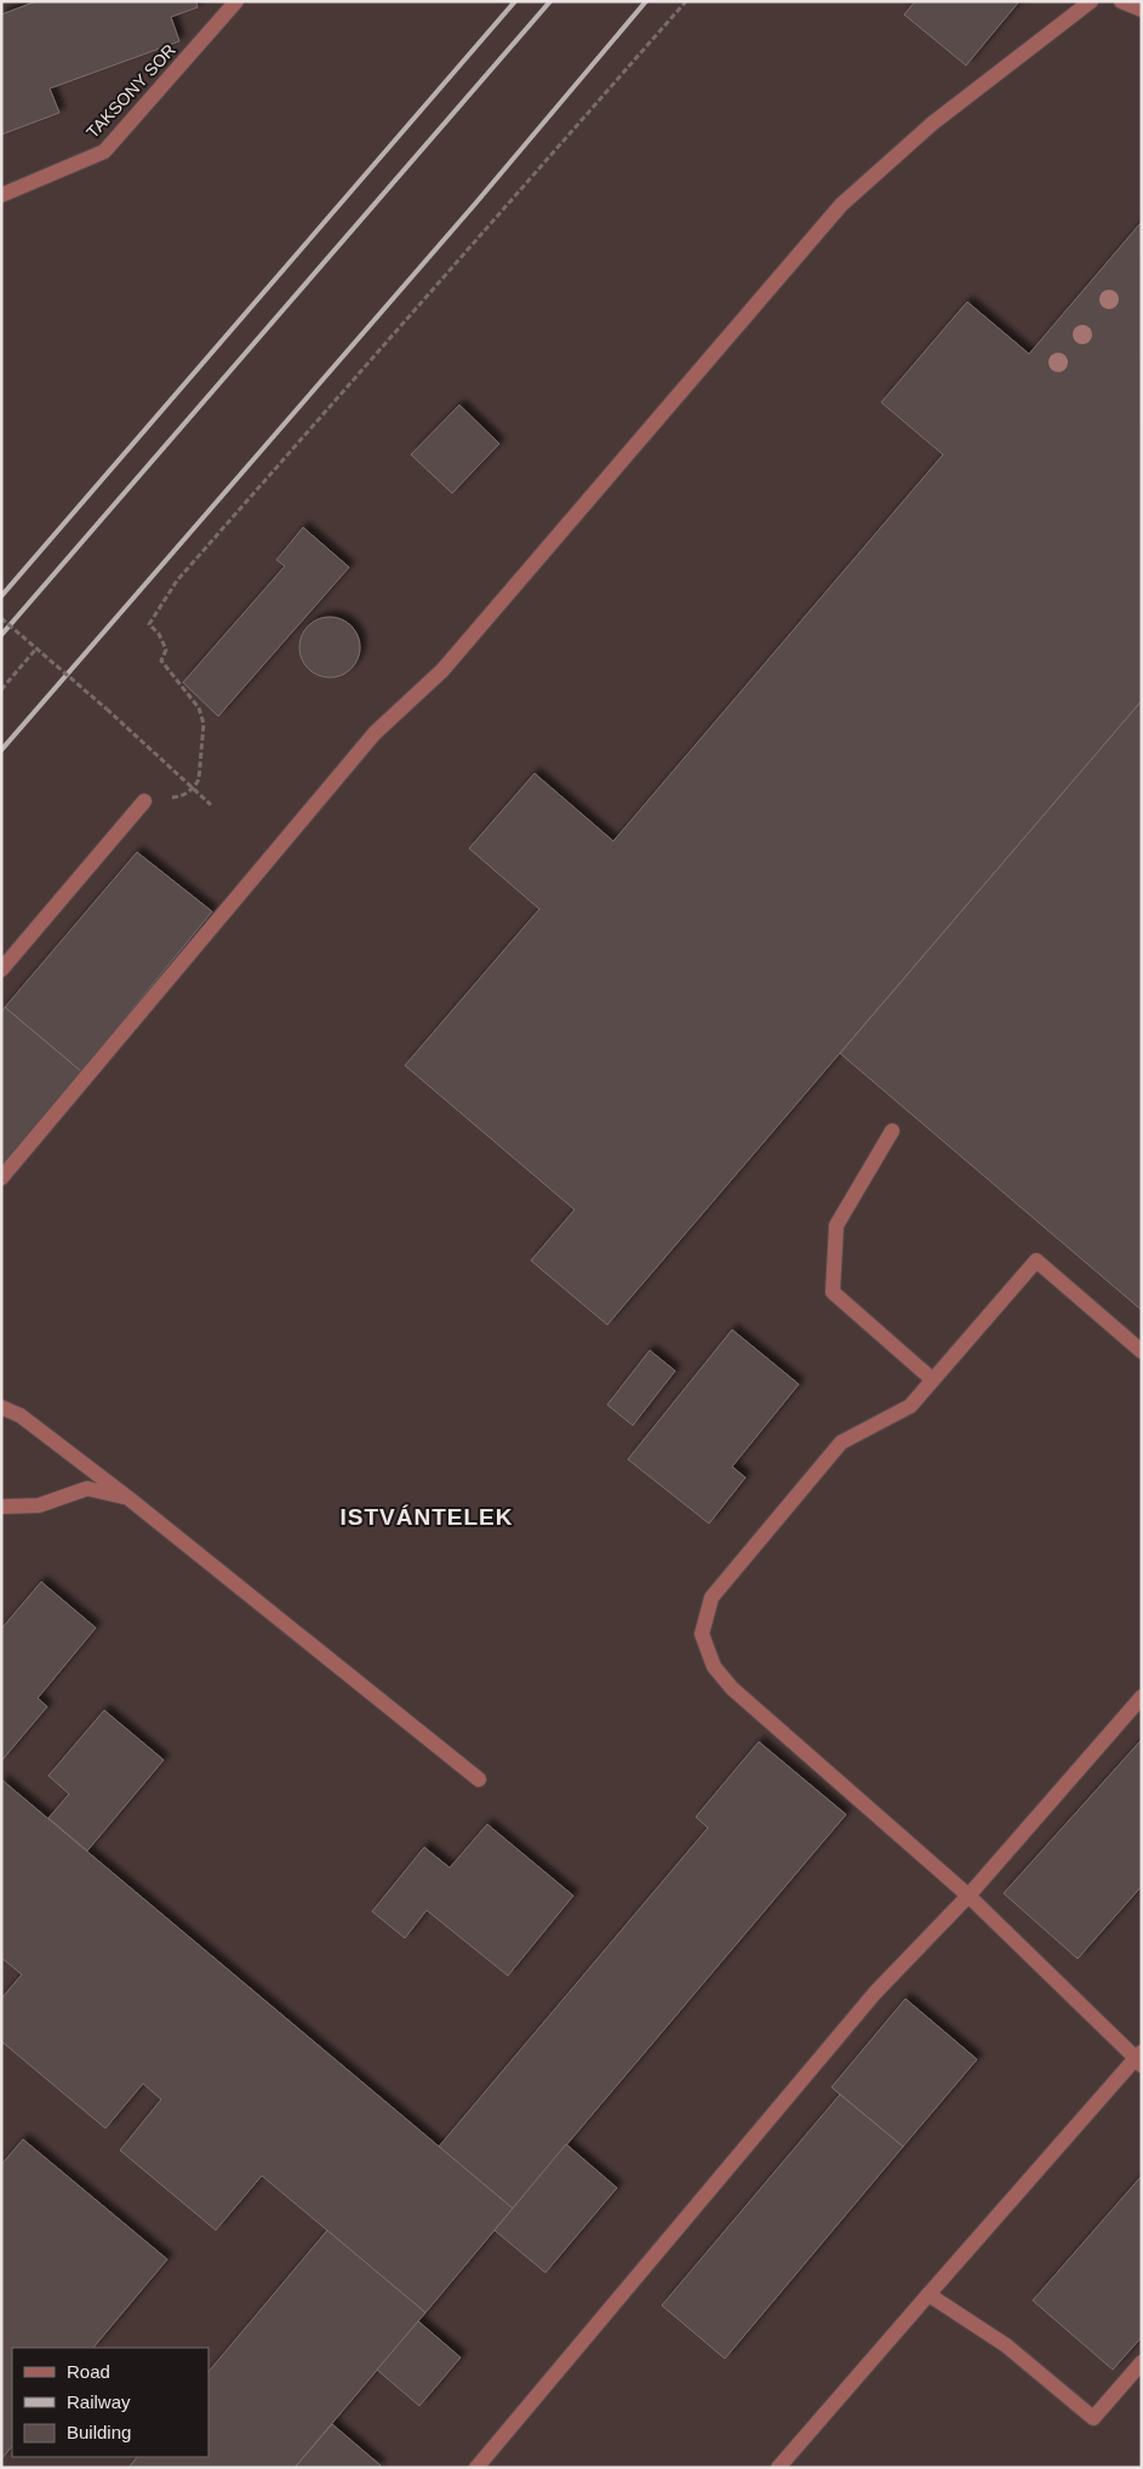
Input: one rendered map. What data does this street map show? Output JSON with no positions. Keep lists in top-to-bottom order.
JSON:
{
  "streets": {
    "street": ["TAKSONY SOR"]
  },
  "districts": ["ISTVÁNTELEK"],
  "legend": ["Road", "Railway", "Building"]
}
